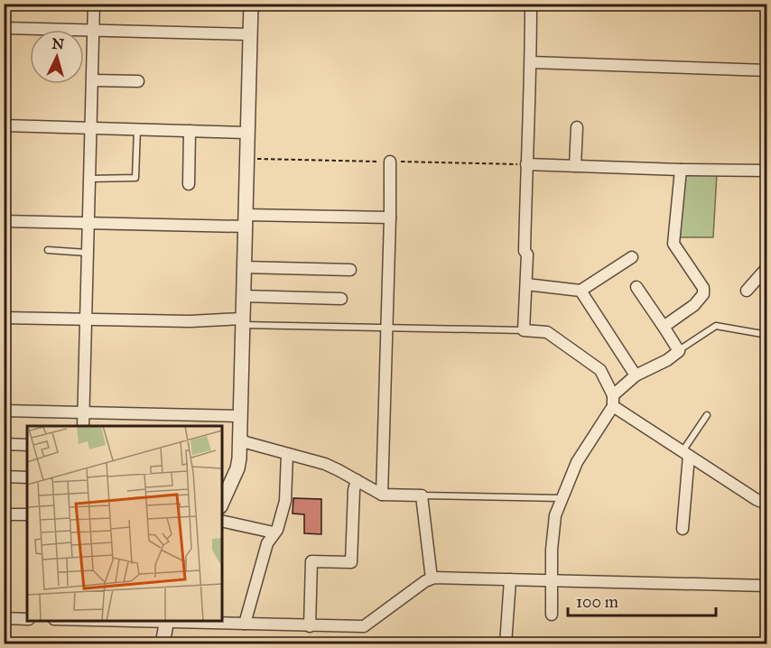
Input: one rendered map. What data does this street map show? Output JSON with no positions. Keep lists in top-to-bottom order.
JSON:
{
  "scale_bar": "100 m",
  "north": "top"
}
